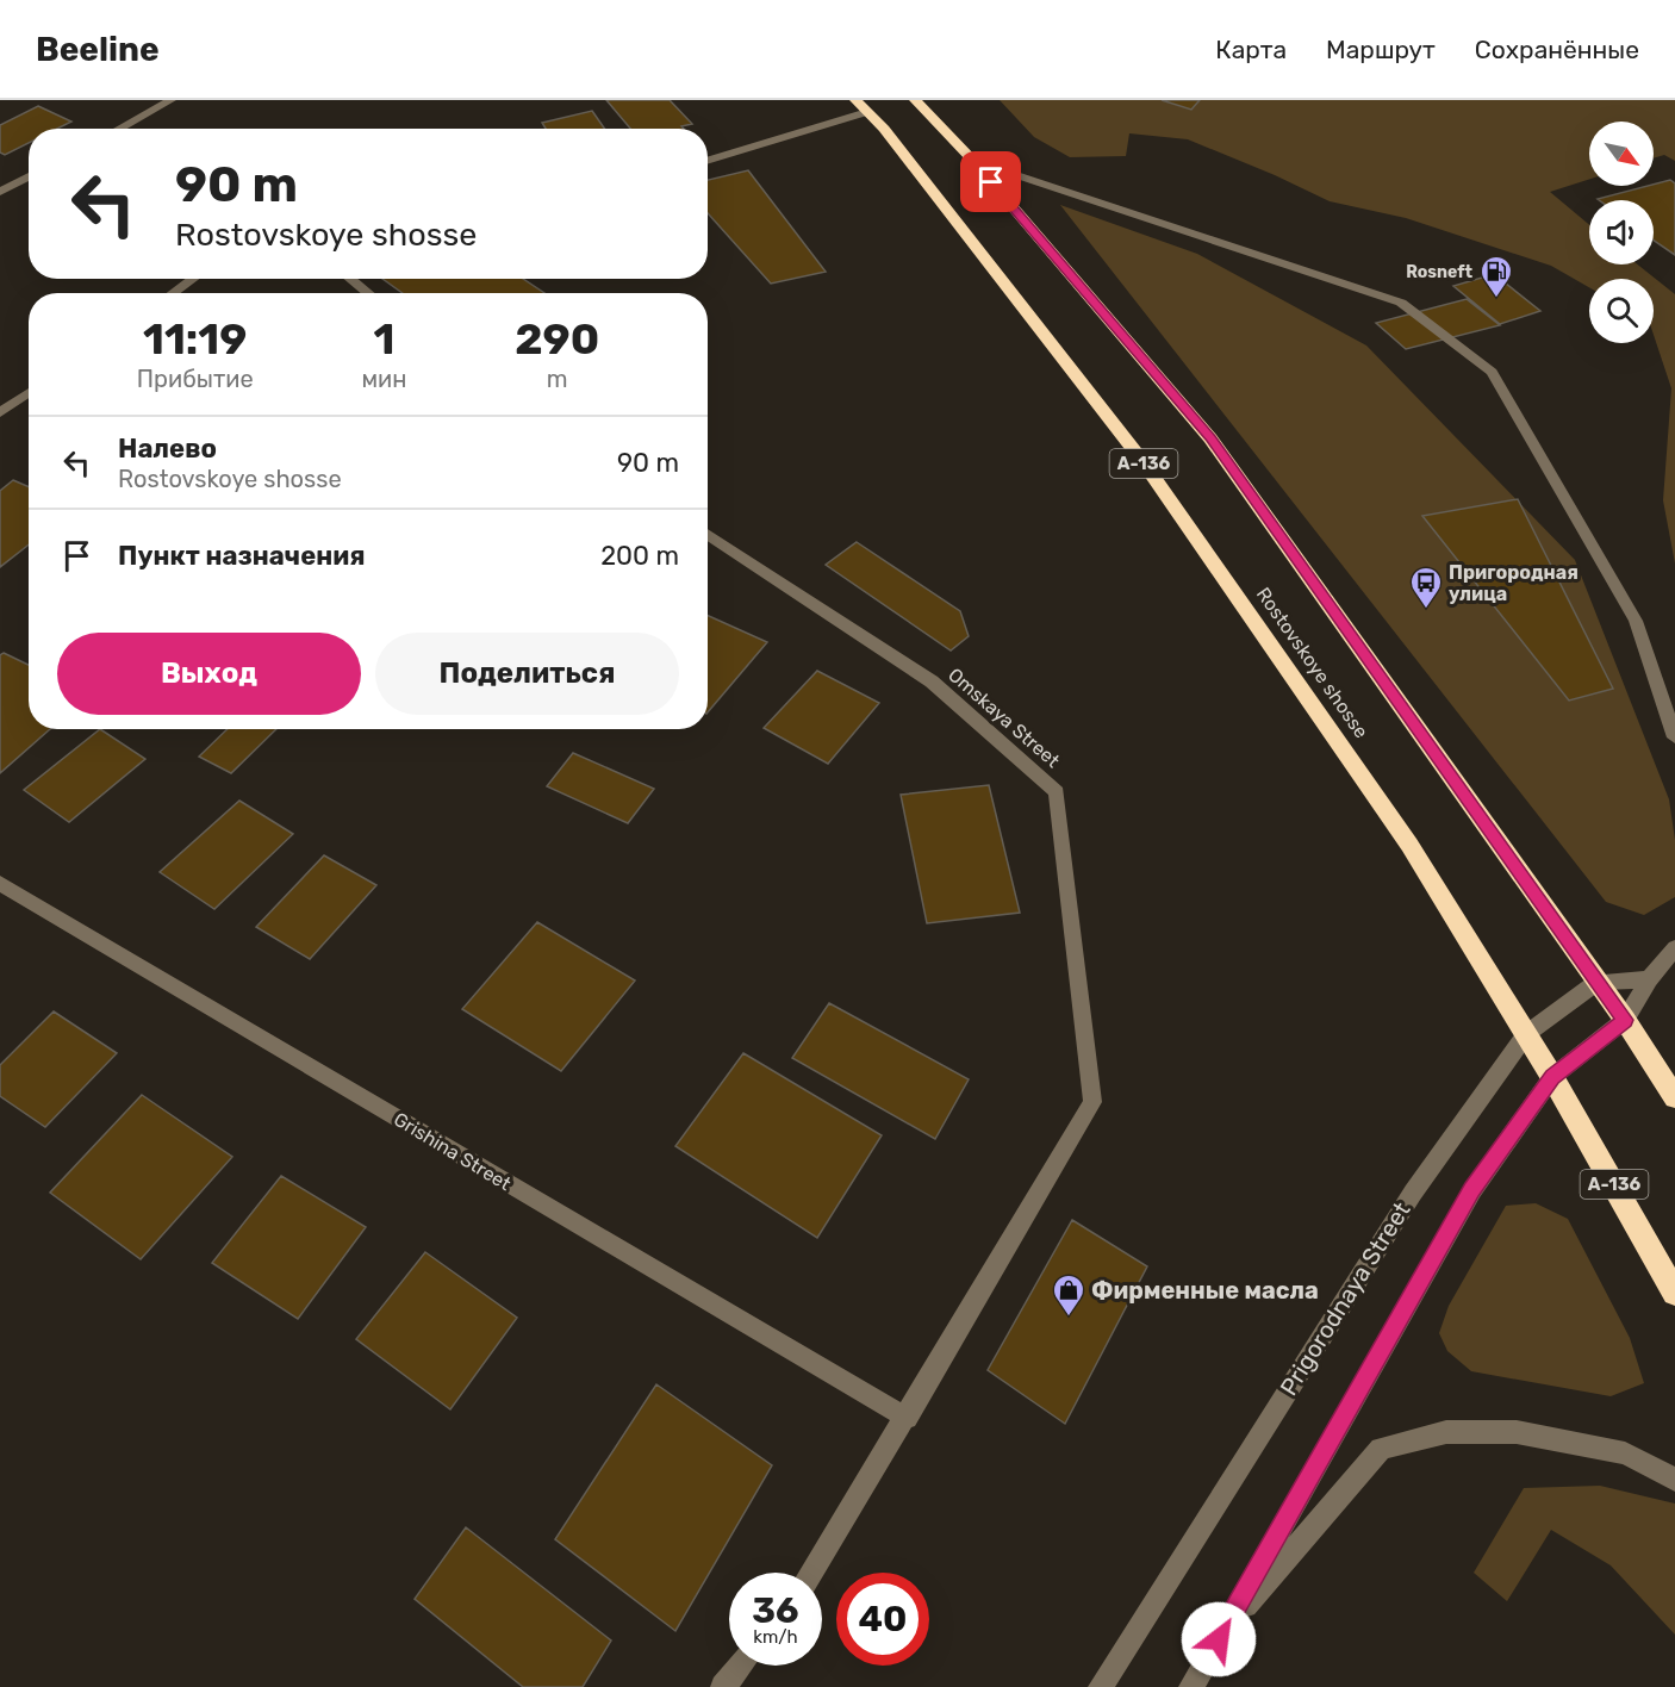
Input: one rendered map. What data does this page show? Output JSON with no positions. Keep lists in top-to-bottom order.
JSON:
{
  "streets": {
    "highway": ["А-136", "Rostovskoye shosse"],
    "street": ["Omskaya Street", "Grishina Street", "Prigorodnaya Street"]
  },
  "crossings": [
    ["Rostovskoye shosse", "Prigorodnaya Street"],
    ["Omskaya Street", "Grishina Street"]
  ],
  "places": {
    "fuel station": ["Rosneft"],
    "bus stop": ["Пригородная улица"],
    "shop": ["Фирменные масла"]
  },
  "north": "bottom right",
  "page": {
    "header": "Beeline",
    "nav": ["Карта", "Маршрут", "Сохранённые"],
    "turn": ["90 m", "Rostovskoye shosse"],
    "eta": [
      "11:19",
      "Прибытие",
      "1",
      "мин",
      "290",
      "m"
    ],
    "list": [
      {
        "name": "Налево",
        "note": "Rostovskoye shosse",
        "value": "90 m"
      },
      {
        "name": "Пункт назначения",
        "value": "200 m"
      }
    ],
    "buttons": ["Выход", "Поделиться"],
    "speed": "36 km/h",
    "limit": "40"
  }
}
